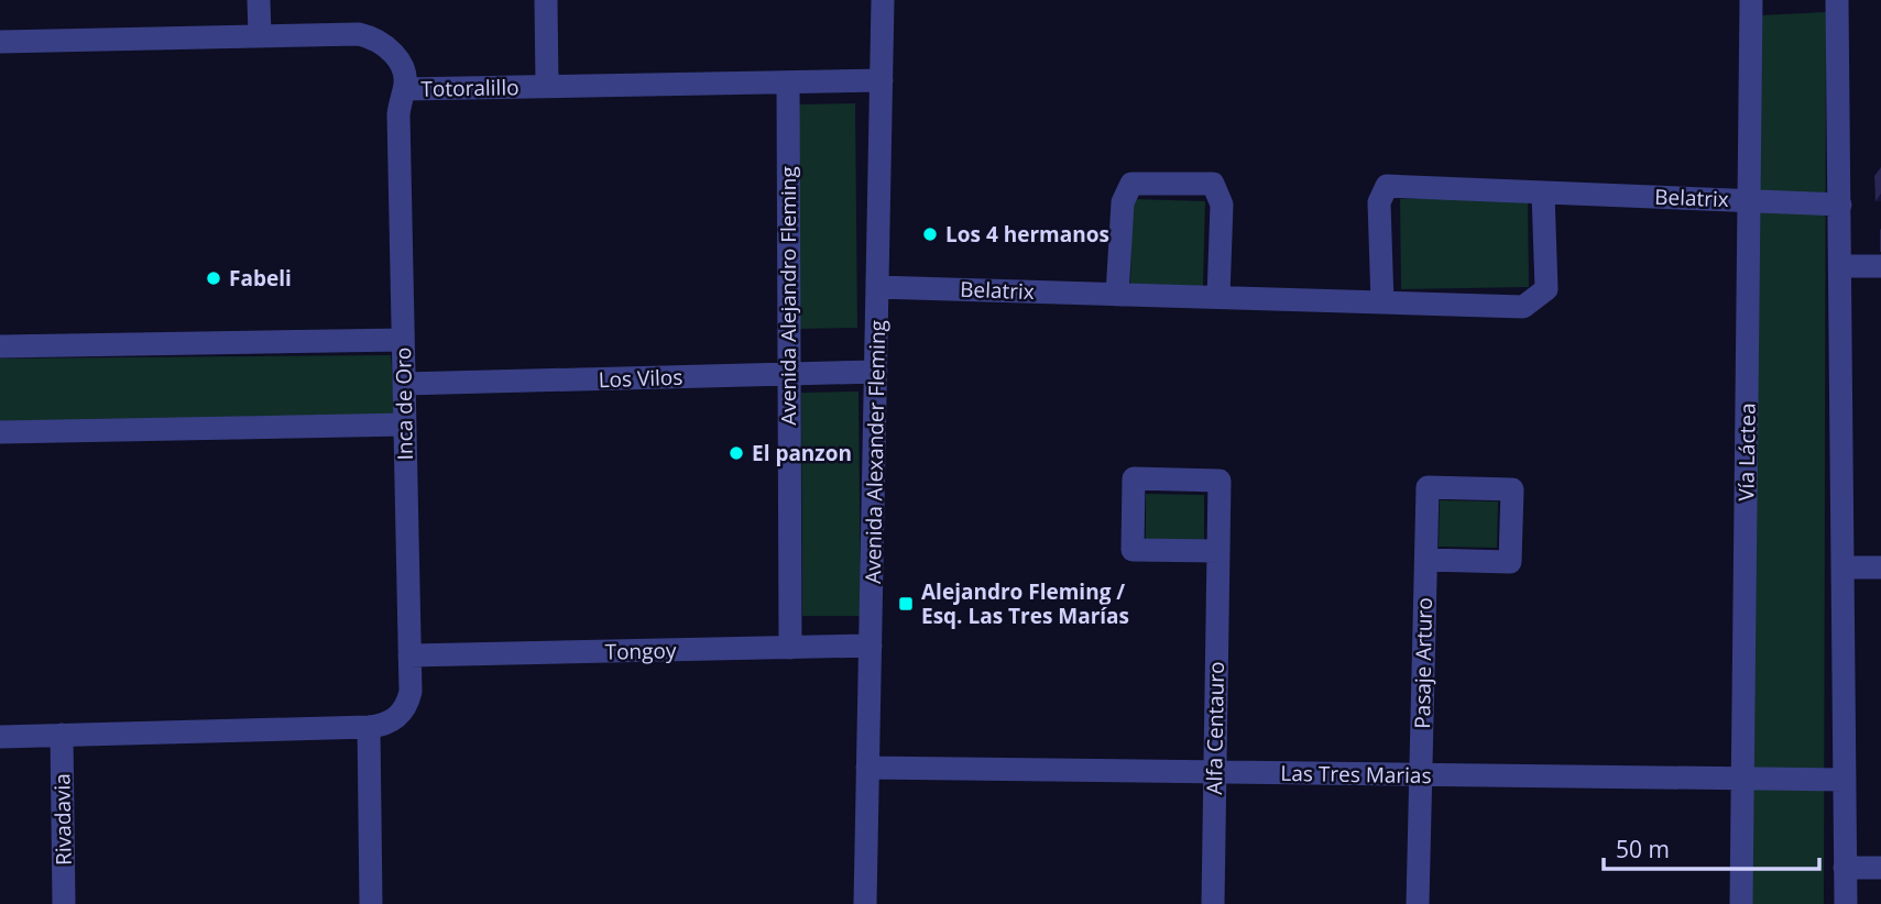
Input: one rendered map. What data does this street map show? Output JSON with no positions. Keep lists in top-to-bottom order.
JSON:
{
  "streets": {
    "street": [
      "Totoralillo",
      "Belatrix",
      "Avenida Alejandro Fleming",
      "Los Vilos",
      "Inca de Oro",
      "Avenida Alexander Fleming",
      "Vía Láctea",
      "Tongoy",
      "Pasaje Arturo",
      "Alfa Centauro",
      "Las Tres Marias",
      "Rivadavia"
    ]
  },
  "crossings": [
    ["Totoralillo", "Avenida Alejandro Fleming"],
    ["Totoralillo", "Inca de Oro"],
    ["Totoralillo", "Avenida Alexander Fleming"],
    ["Belatrix", "Avenida Alexander Fleming"],
    ["Belatrix", "Vía Láctea"],
    ["Avenida Alejandro Fleming", "Los Vilos"],
    ["Avenida Alejandro Fleming", "Tongoy"],
    ["Los Vilos", "Inca de Oro"],
    ["Los Vilos", "Avenida Alexander Fleming"],
    ["Inca de Oro", "Tongoy"],
    ["Avenida Alexander Fleming", "Tongoy"],
    ["Avenida Alexander Fleming", "Las Tres Marias"],
    ["Vía Láctea", "Las Tres Marias"],
    ["Pasaje Arturo", "Las Tres Marias"],
    ["Alfa Centauro", "Las Tres Marias"]
  ],
  "places": {
    "other": ["Los 4 hermanos", "Fabeli", "El panzon"],
    "transit": ["Alejandro Fleming / Esq. Las Tres Marías"]
  },
  "scale_bar": "50 m"
}
